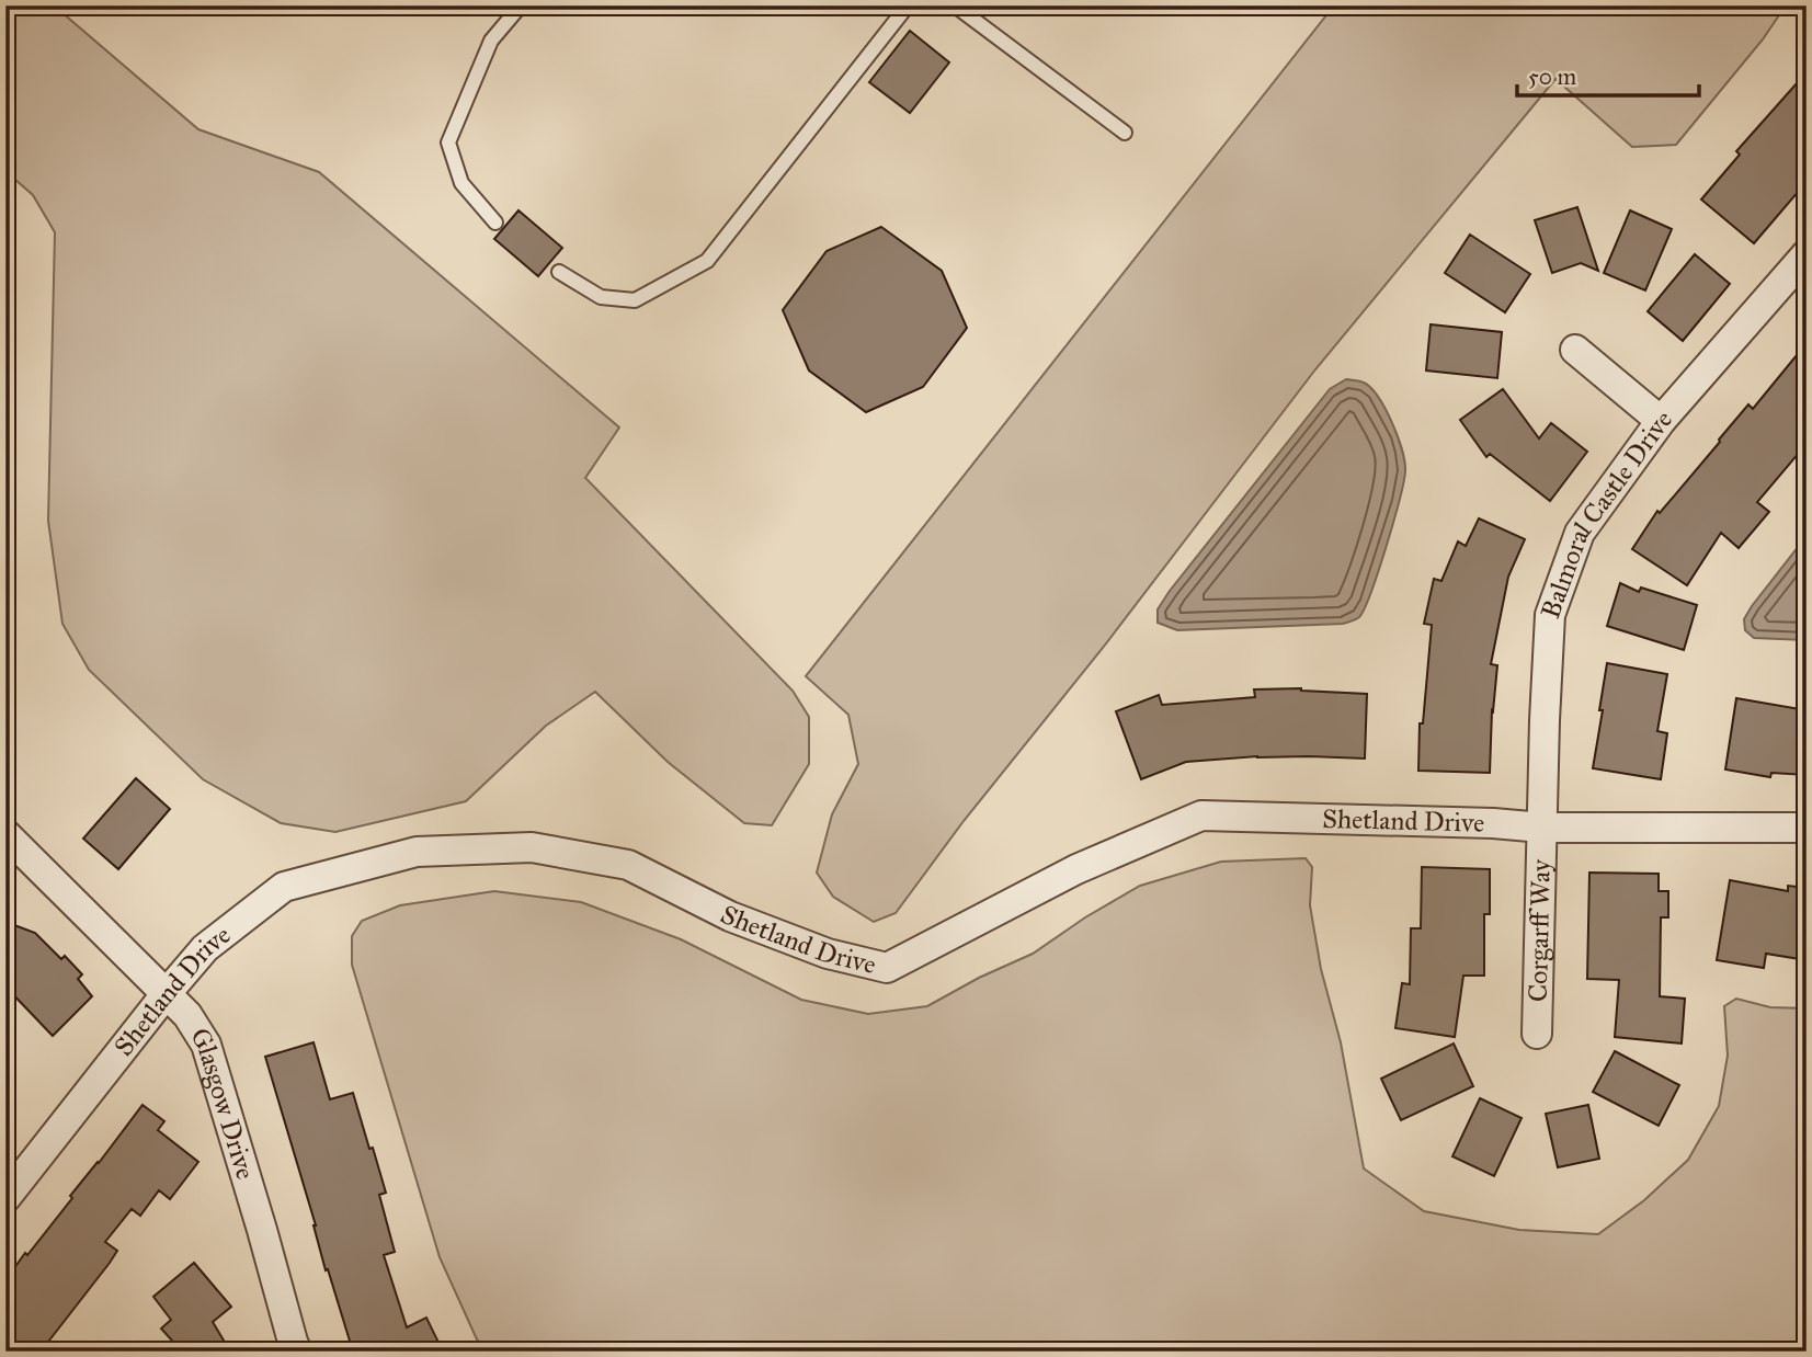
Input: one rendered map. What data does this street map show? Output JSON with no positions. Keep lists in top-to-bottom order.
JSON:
{
  "streets": {
    "street": [
      "Balmoral Castle Drive",
      "Shetland Drive",
      "Corgarff Way",
      "Glasgow Drive"
    ]
  },
  "crossings": [
    ["Balmoral Castle Drive", "Shetland Drive"],
    ["Balmoral Castle Drive", "Corgarff Way"],
    ["Shetland Drive", "Corgarff Way"],
    ["Shetland Drive", "Glasgow Drive"]
  ],
  "scale_bar": "50 m"
}
